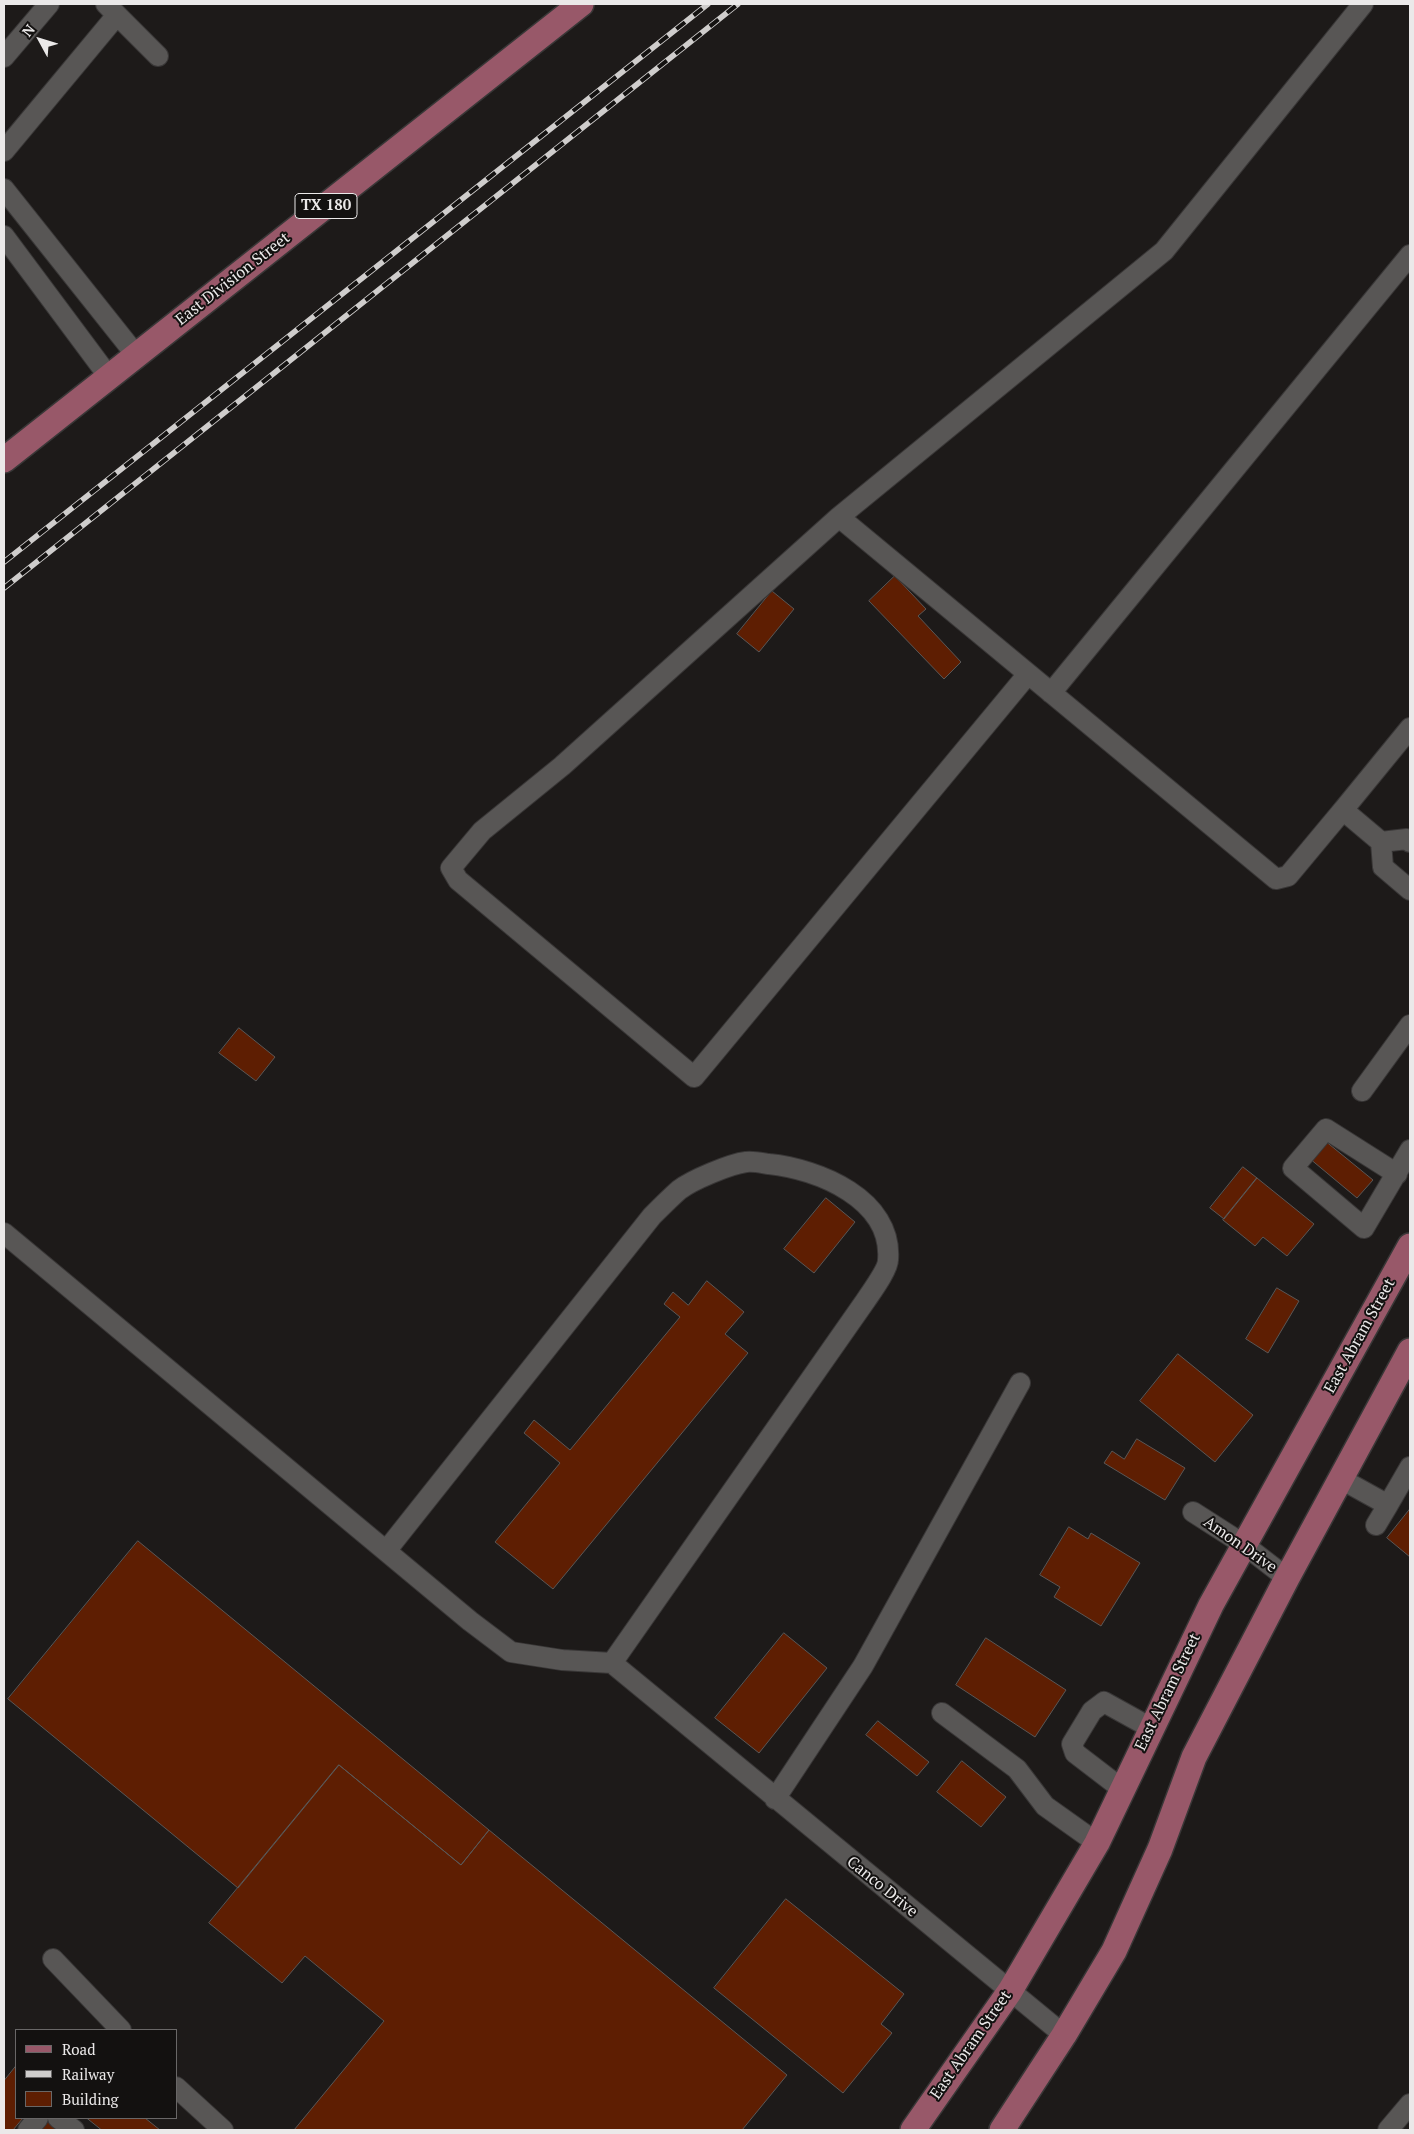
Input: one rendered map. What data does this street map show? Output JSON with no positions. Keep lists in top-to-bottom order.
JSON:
{
  "streets": {
    "main road": ["TX 180", "East Division Street", "East Abram Street"],
    "street": ["Amon Drive", "Canco Drive"]
  },
  "crossings": [
    ["East Abram Street", "Amon Drive"],
    ["East Abram Street", "Canco Drive"]
  ],
  "legend": ["Road", "Railway", "Building"],
  "north": "top left"
}
